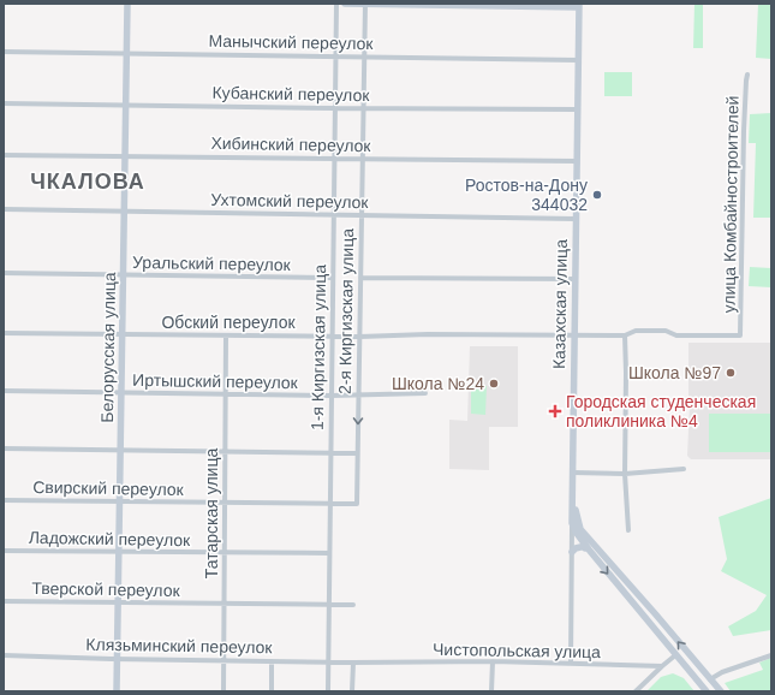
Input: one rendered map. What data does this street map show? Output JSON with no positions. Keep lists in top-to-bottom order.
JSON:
{
  "streets": {
    "main road": ["Казахская улица", "Белорусская улица"],
    "street": [
      "Манычский переулок",
      "Кубанский переулок",
      "Хибинский переулок",
      "Ухтомский переулок",
      "улица Комбайностроителей",
      "Уральский переулок",
      "2-я Киргизская улица",
      "Обский переулок",
      "1-я Киргизская улица",
      "Иртышский переулок",
      "Свирский переулок",
      "Татарская улица",
      "Ладожский переулок",
      "Тверской переулок",
      "Клязьминский переулок",
      "Чистопольская улица"
    ]
  },
  "crossings": [
    ["Манычский переулок", "Казахская улица"],
    ["Манычский переулок", "2-я Киргизская улица"],
    ["Манычский переулок", "Белорусская улица"],
    ["Манычский переулок", "1-я Киргизская улица"],
    ["Кубанский переулок", "Казахская улица"],
    ["Кубанский переулок", "2-я Киргизская улица"],
    ["Кубанский переулок", "Белорусская улица"],
    ["Кубанский переулок", "1-я Киргизская улица"],
    ["Хибинский переулок", "Казахская улица"],
    ["Хибинский переулок", "2-я Киргизская улица"],
    ["Хибинский переулок", "Белорусская улица"],
    ["Хибинский переулок", "1-я Киргизская улица"],
    ["Ухтомский переулок", "Казахская улица"],
    ["Ухтомский переулок", "2-я Киргизская улица"],
    ["Ухтомский переулок", "Белорусская улица"],
    ["Ухтомский переулок", "1-я Киргизская улица"],
    ["улица Комбайностроителей", "Обский переулок"],
    ["Уральский переулок", "Белорусская улица"],
    ["Уральский переулок", "1-я Киргизская улица"],
    ["Казахская улица", "Обский переулок"],
    ["Казахская улица", "Чистопольская улица"],
    ["2-я Киргизская улица", "Обский переулок"],
    ["2-я Киргизская улица", "Иртышский переулок"],
    ["2-я Киргизская улица", "Свирский переулок"],
    ["Обский переулок", "Белорусская улица"],
    ["Обский переулок", "1-я Киргизская улица"],
    ["Обский переулок", "Татарская улица"],
    ["Белорусская улица", "Иртышский переулок"],
    ["Белорусская улица", "Свирский переулок"],
    ["Белорусская улица", "Ладожский переулок"],
    ["Белорусская улица", "Тверской переулок"],
    ["Белорусская улица", "Клязьминский переулок"],
    ["1-я Киргизская улица", "Иртышский переулок"],
    ["1-я Киргизская улица", "Свирский переулок"],
    ["1-я Киргизская улица", "Ладожский переулок"],
    ["1-я Киргизская улица", "Тверской переулок"],
    ["1-я Киргизская улица", "Клязьминский переулок"],
    ["Иртышский переулок", "Татарская улица"],
    ["Свирский переулок", "Татарская улица"],
    ["Татарская улица", "Ладожский переулок"],
    ["Татарская улица", "Тверской переулок"],
    ["Татарская улица", "Клязьминский переулок"],
    ["Клязьминский переулок", "Чистопольская улица"]
  ],
  "districts": ["ЧКАЛОВА"],
  "places": {
    "other": ["Ростов-на-Дону 344032", "Школа №97", "Школа №24"],
    "health": ["Городская студенческая поликлиника №4"]
  }
}
